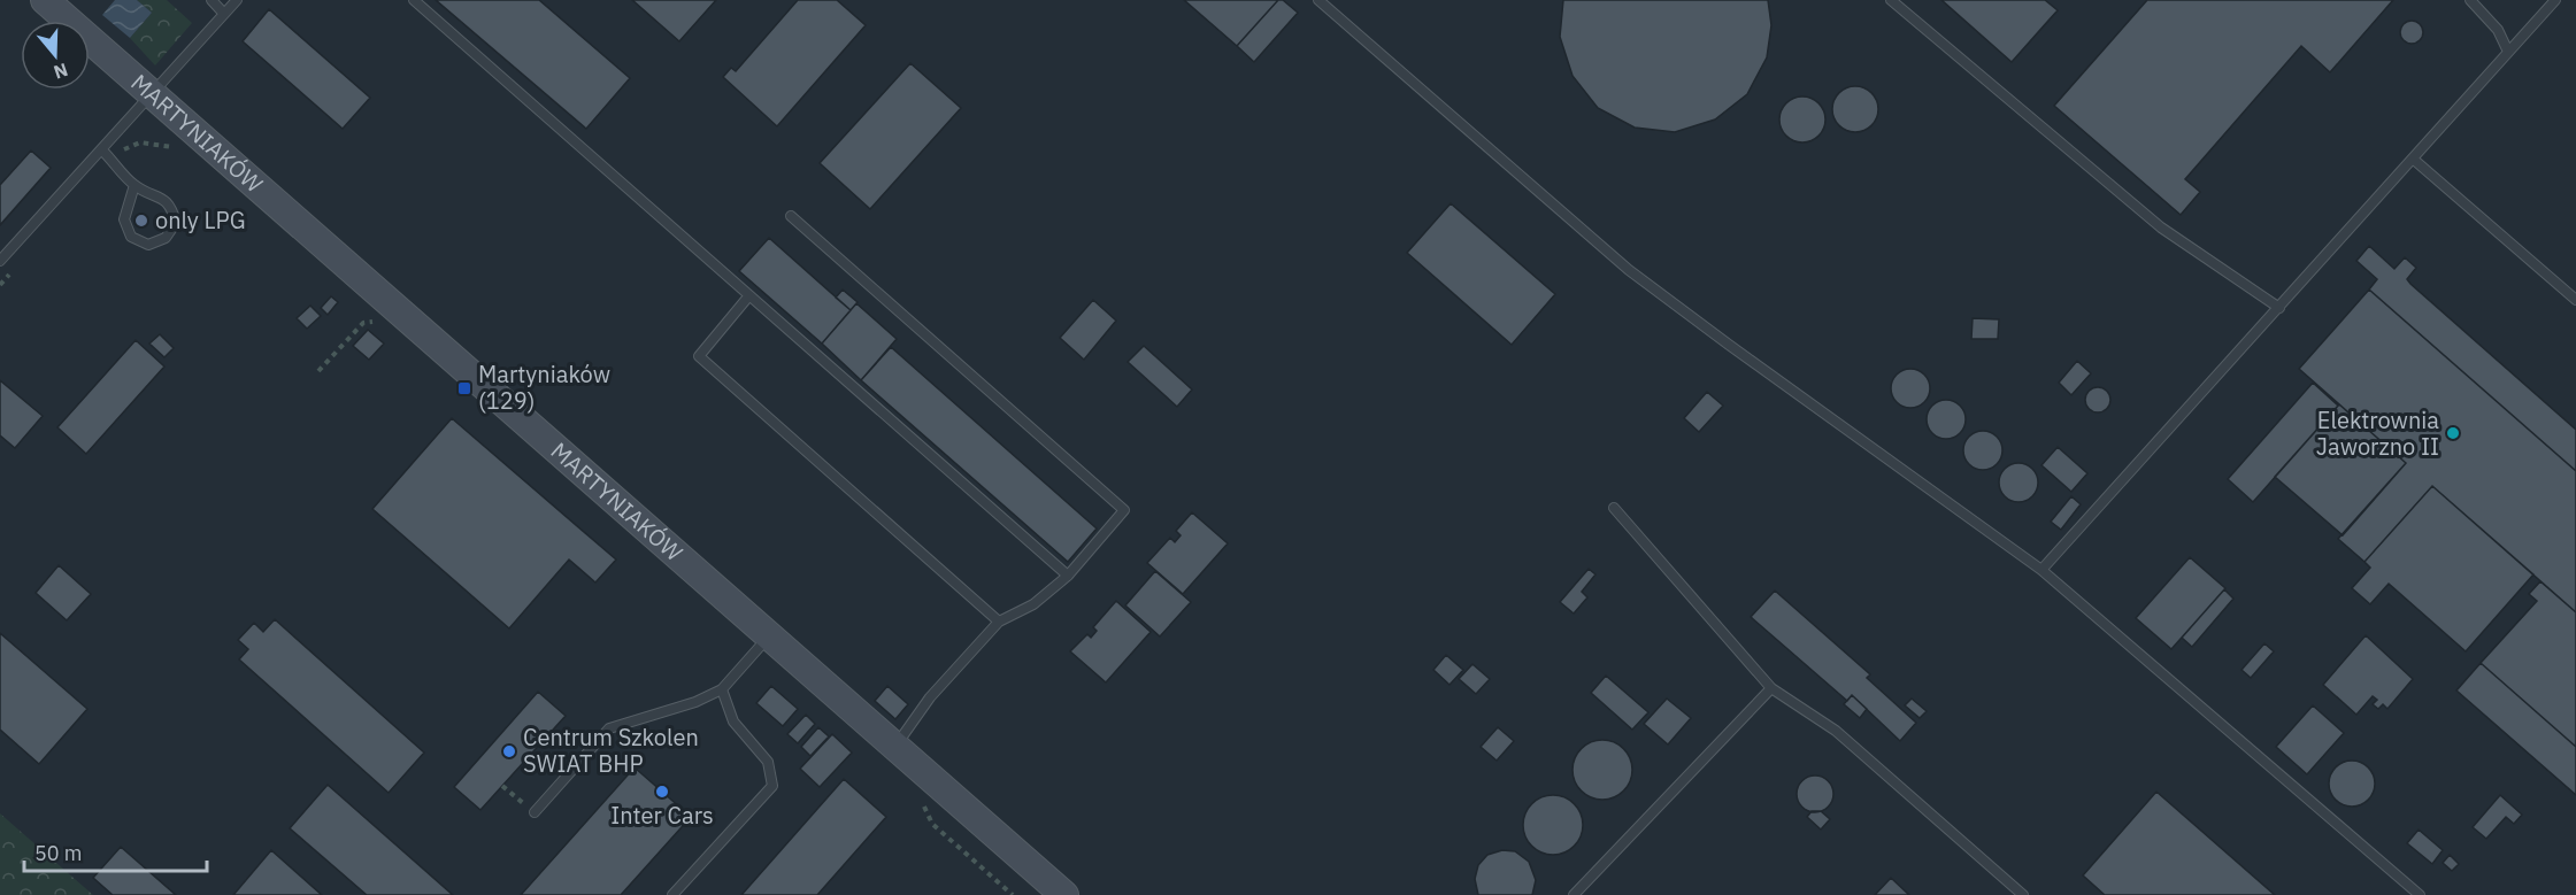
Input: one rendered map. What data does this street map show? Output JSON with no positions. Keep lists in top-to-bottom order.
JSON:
{
  "streets": {
    "main road": ["MARTYNIAKÓW"]
  },
  "places": {
    "other": [
      "only LPG",
      "Elektrownia Jaworzno II",
      "Centrum Szkolen SWIAT BHP",
      "Inter Cars"
    ],
    "transit": ["Martyniaków (129)"]
  },
  "scale_bar": "50 m",
  "north": "bottom"
}
